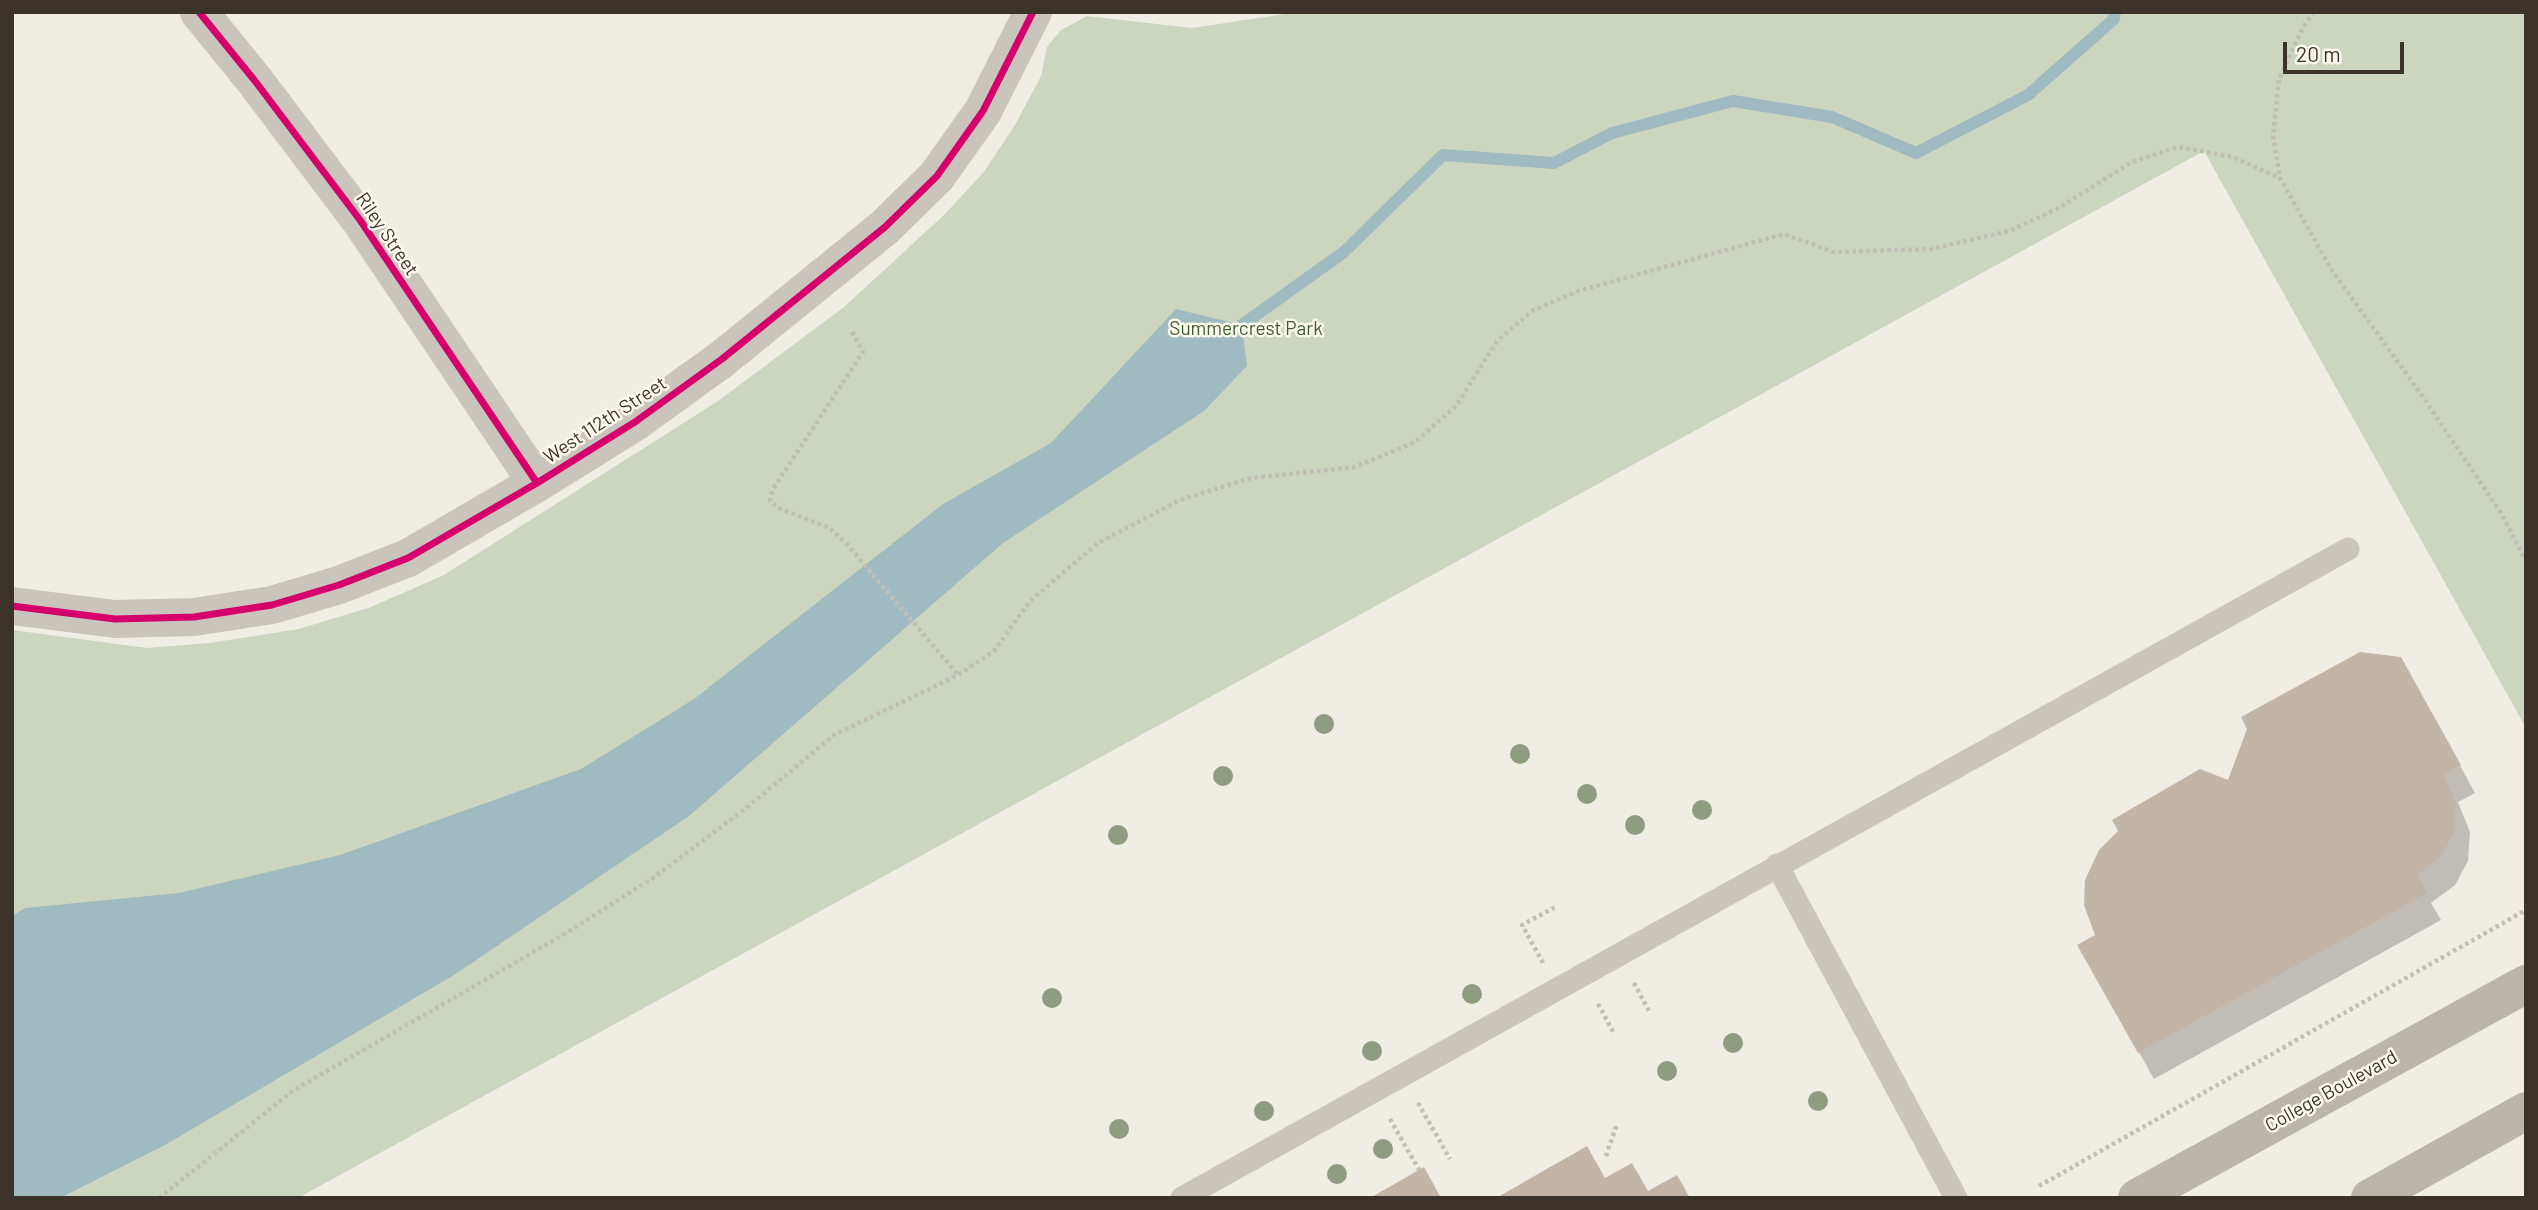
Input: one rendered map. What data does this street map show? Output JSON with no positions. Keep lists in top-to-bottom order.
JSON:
{
  "streets": {
    "main road": ["College Boulevard"],
    "street": ["Riley Street", "West 112th Street"]
  },
  "crossings": [
    ["Riley Street", "West 112th Street"]
  ],
  "parks": ["Summercrest Park"],
  "scale_bar": "20 m"
}
